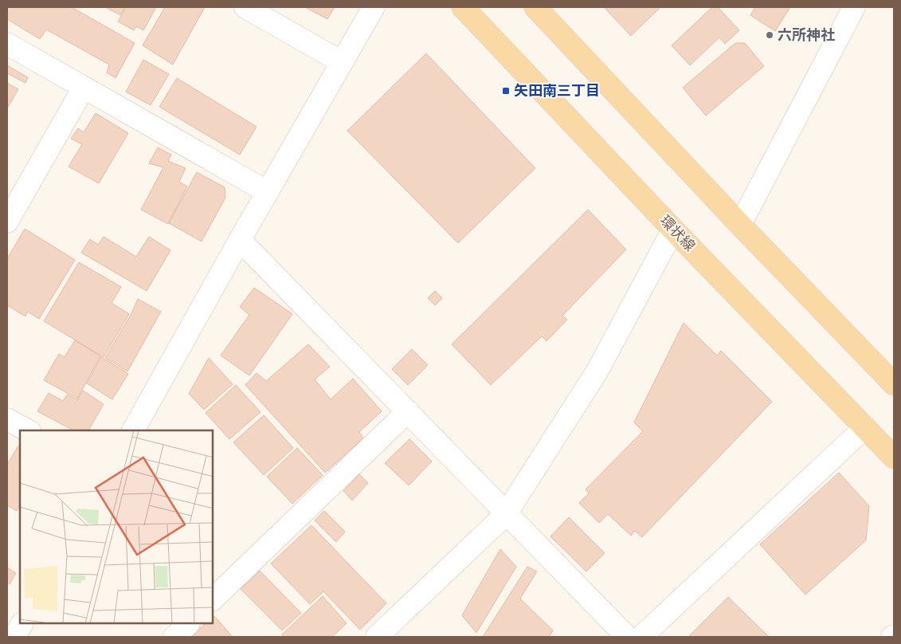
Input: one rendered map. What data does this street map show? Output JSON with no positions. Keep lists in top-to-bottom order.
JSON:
{
  "streets": {
    "main road": ["環状線"]
  },
  "places": {
    "other": ["六所神社"],
    "transit": ["矢田南三丁目"]
  }
}
